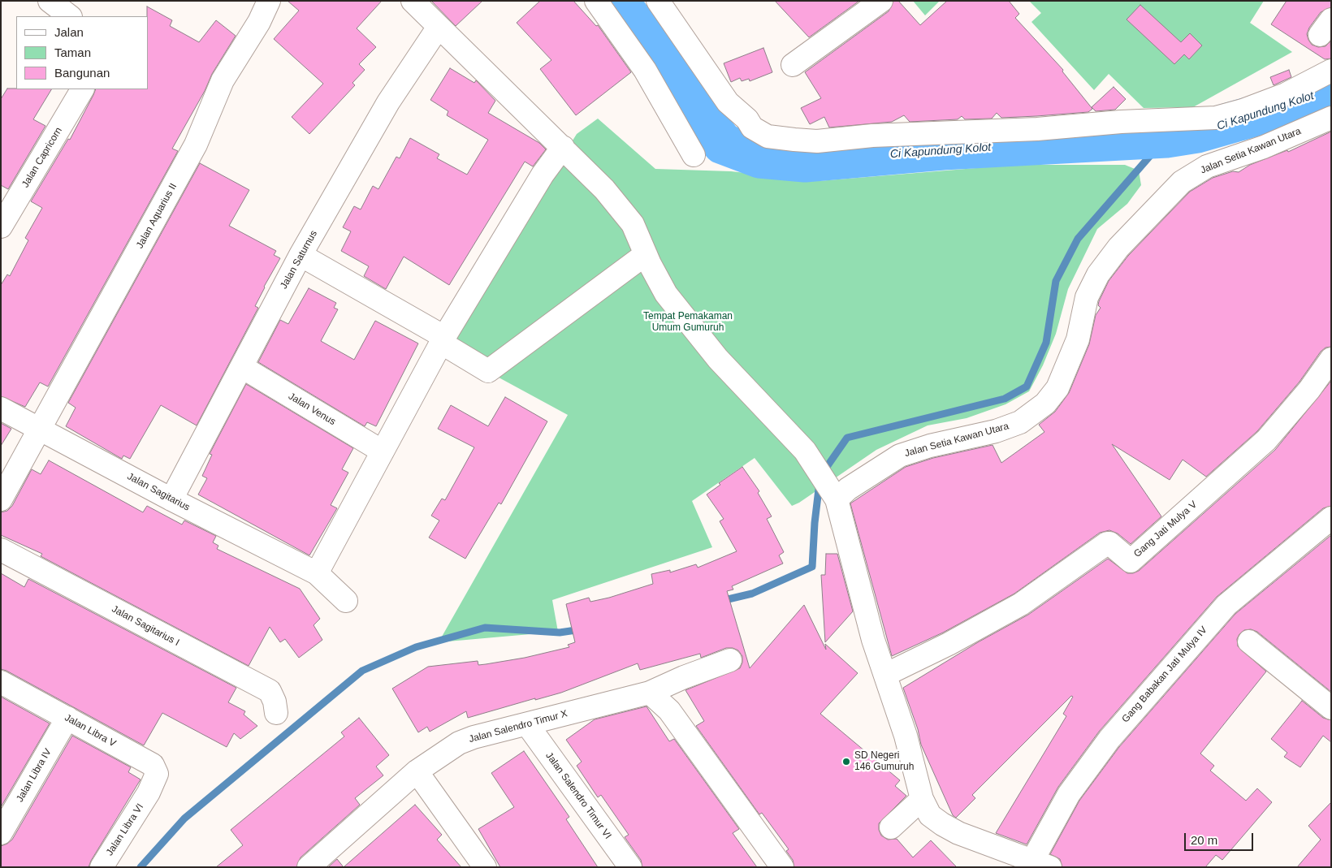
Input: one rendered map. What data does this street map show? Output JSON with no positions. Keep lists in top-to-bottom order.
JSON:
{
  "streets": {
    "street": [
      "Jalan Setia Kawan Utara",
      "Jalan Capricorn",
      "Jalan Aquarius II",
      "Jalan Saturnus",
      "Jalan Venus",
      "Jalan Sagitarius",
      "Gang Jati Mulya V",
      "Jalan Sagitarius I",
      "Gang Babakan Jati Mulya IV",
      "Jalan Salendro Timur X",
      "Jalan Libra V",
      "Jalan Libra IV",
      "Jalan Salendro Timur VI",
      "Jalan Libra VI"
    ]
  },
  "crossings": [
    ["Jalan Aquarius II", "Jalan Sagitarius"],
    ["Jalan Saturnus", "Jalan Venus"],
    ["Jalan Saturnus", "Jalan Sagitarius"],
    ["Jalan Salendro Timur X", "Jalan Salendro Timur VI"],
    ["Jalan Libra V", "Jalan Libra IV"],
    ["Jalan Libra V", "Jalan Libra VI"]
  ],
  "water": ["Ci Kapundung Kolot"],
  "parks": ["Tempat Pemakaman Umum Gumuruh"],
  "places": ["SD Negeri 146 Gumuruh"],
  "legend": ["Jalan", "Taman", "Bangunan"],
  "scale_bar": "20 m"
}
